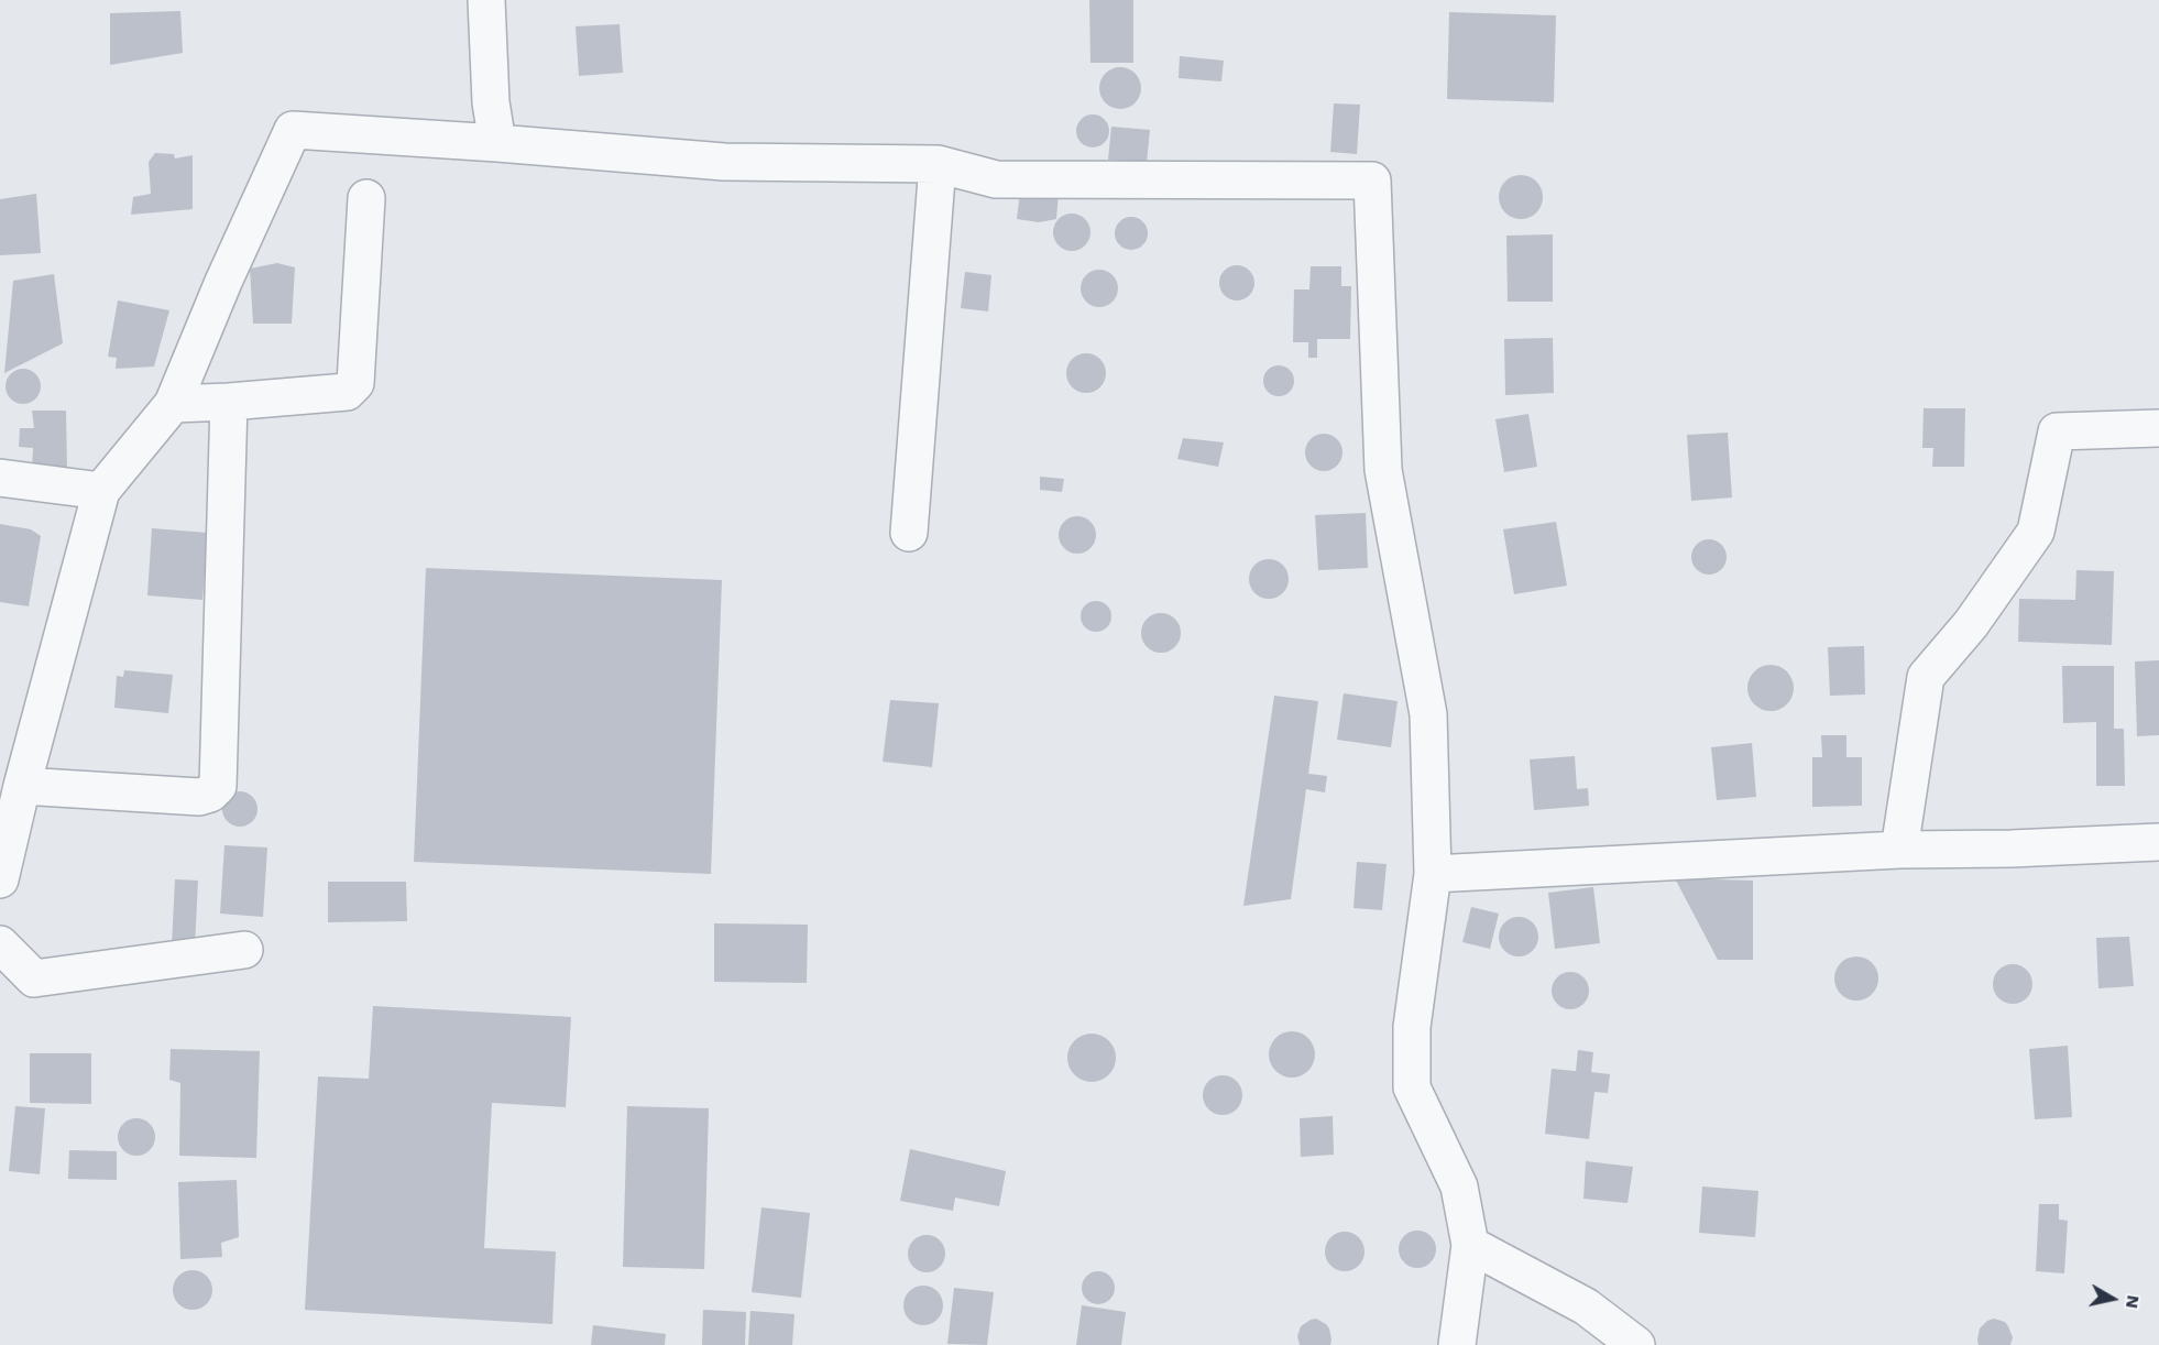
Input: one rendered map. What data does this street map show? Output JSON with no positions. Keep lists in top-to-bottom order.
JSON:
{
  "north": "right"
}
